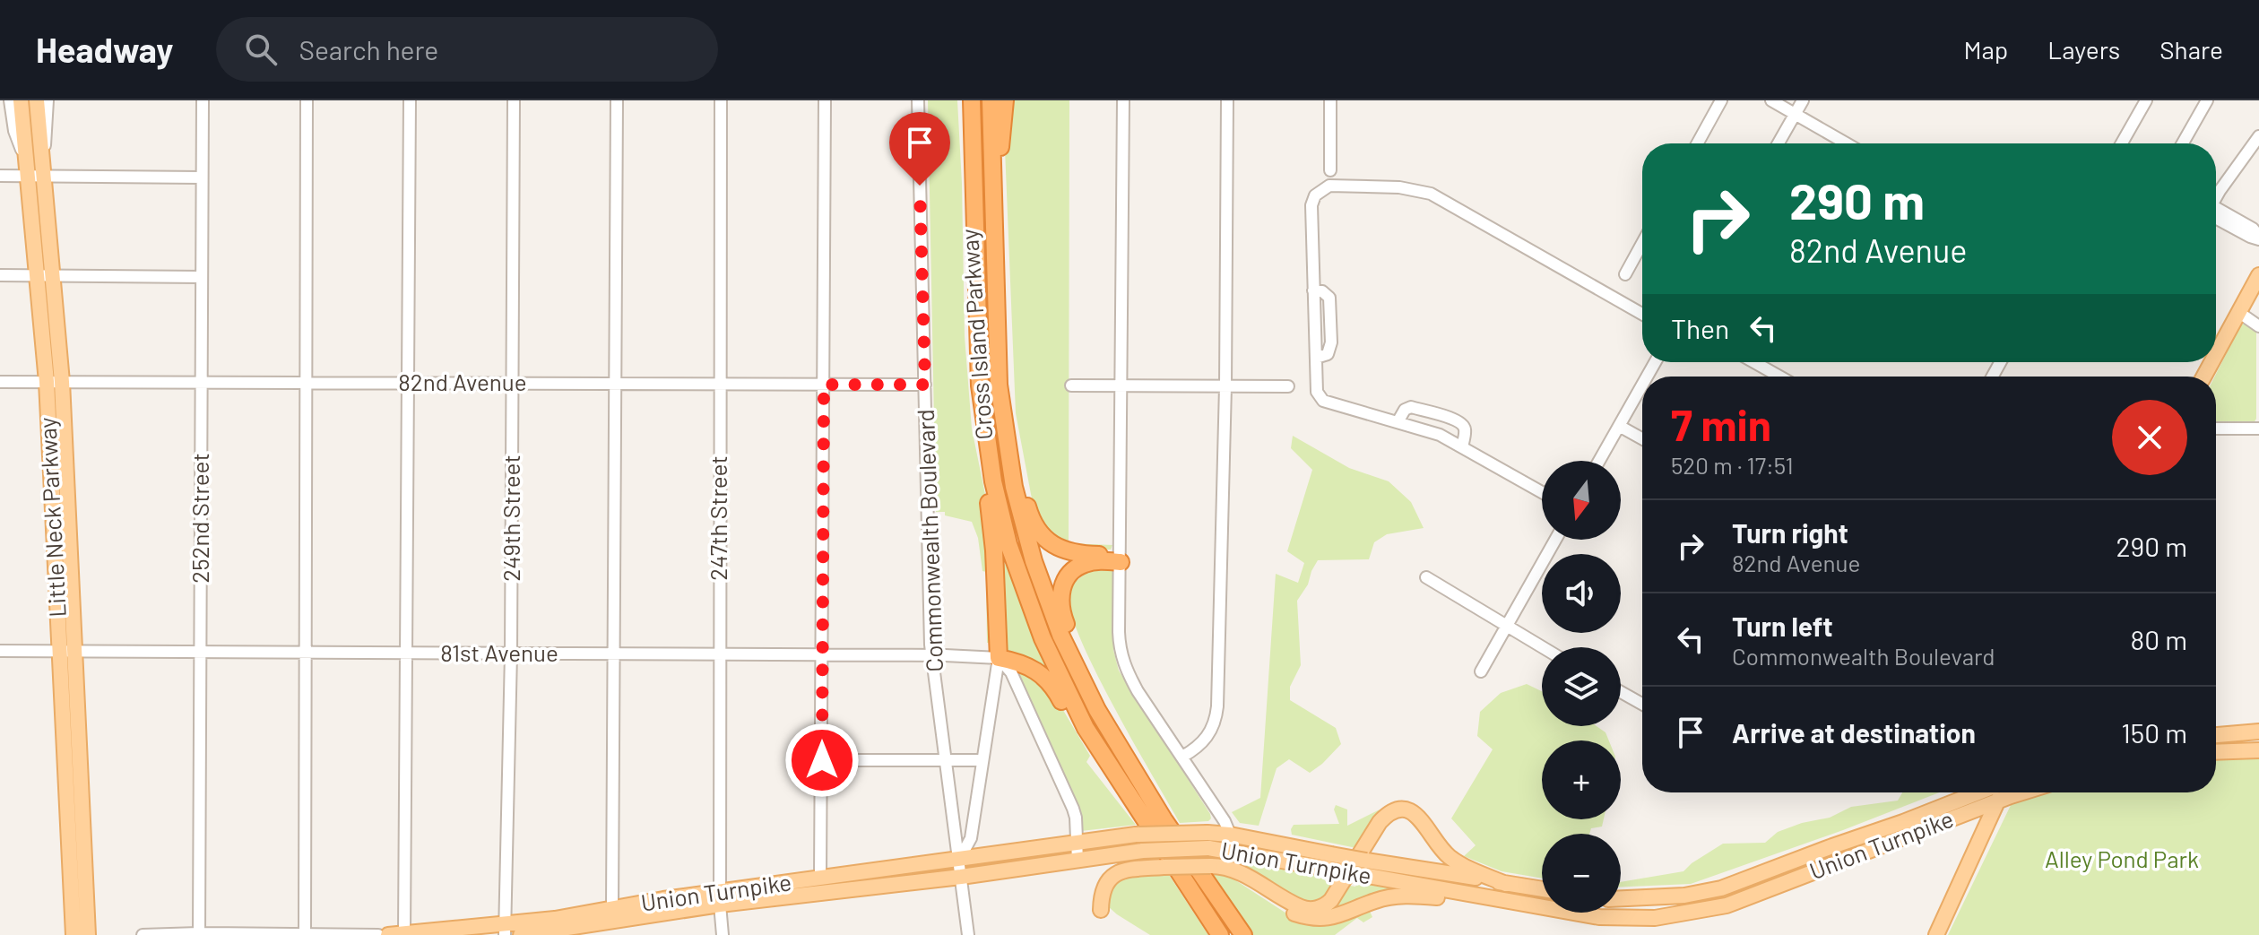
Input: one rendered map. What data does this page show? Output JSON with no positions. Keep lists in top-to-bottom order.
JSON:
{
  "streets": {
    "highway": ["Cross Island Parkway"],
    "main road": ["Little Neck Parkway", "Union Turnpike"],
    "street": [
      "82nd Avenue",
      "252nd Street",
      "249th Street",
      "247th Street",
      "Commonwealth Boulevard",
      "81st Avenue"
    ]
  },
  "crossings": [
    ["82nd Avenue", "Little Neck Parkway"],
    ["82nd Avenue", "252nd Street"],
    ["82nd Avenue", "249th Street"],
    ["82nd Avenue", "247th Street"],
    ["82nd Avenue", "Commonwealth Boulevard"],
    ["Little Neck Parkway", "81st Avenue"],
    ["252nd Street", "81st Avenue"],
    ["249th Street", "81st Avenue"],
    ["249th Street", "Union Turnpike"],
    ["247th Street", "81st Avenue"],
    ["247th Street", "Union Turnpike"],
    ["Commonwealth Boulevard", "81st Avenue"],
    ["Commonwealth Boulevard", "Union Turnpike"]
  ],
  "parks": ["Alley Pond Park"],
  "north": "bottom",
  "page": {
    "header": "Headway",
    "search": "Search here",
    "nav": ["Map", "Layers", "Share"],
    "turn": ["290 m", "82nd Avenue"],
    "then": "Then",
    "heading": ["7 min", "520 m · 17:51"],
    "map_buttons": ["+", "−"],
    "list": [
      {
        "name": "Turn right",
        "note": "82nd Avenue",
        "value": "290 m"
      },
      {
        "name": "Turn left",
        "note": "Commonwealth Boulevard",
        "value": "80 m"
      },
      {
        "name": "Arrive at destination",
        "value": "150 m"
      }
    ]
  }
}
